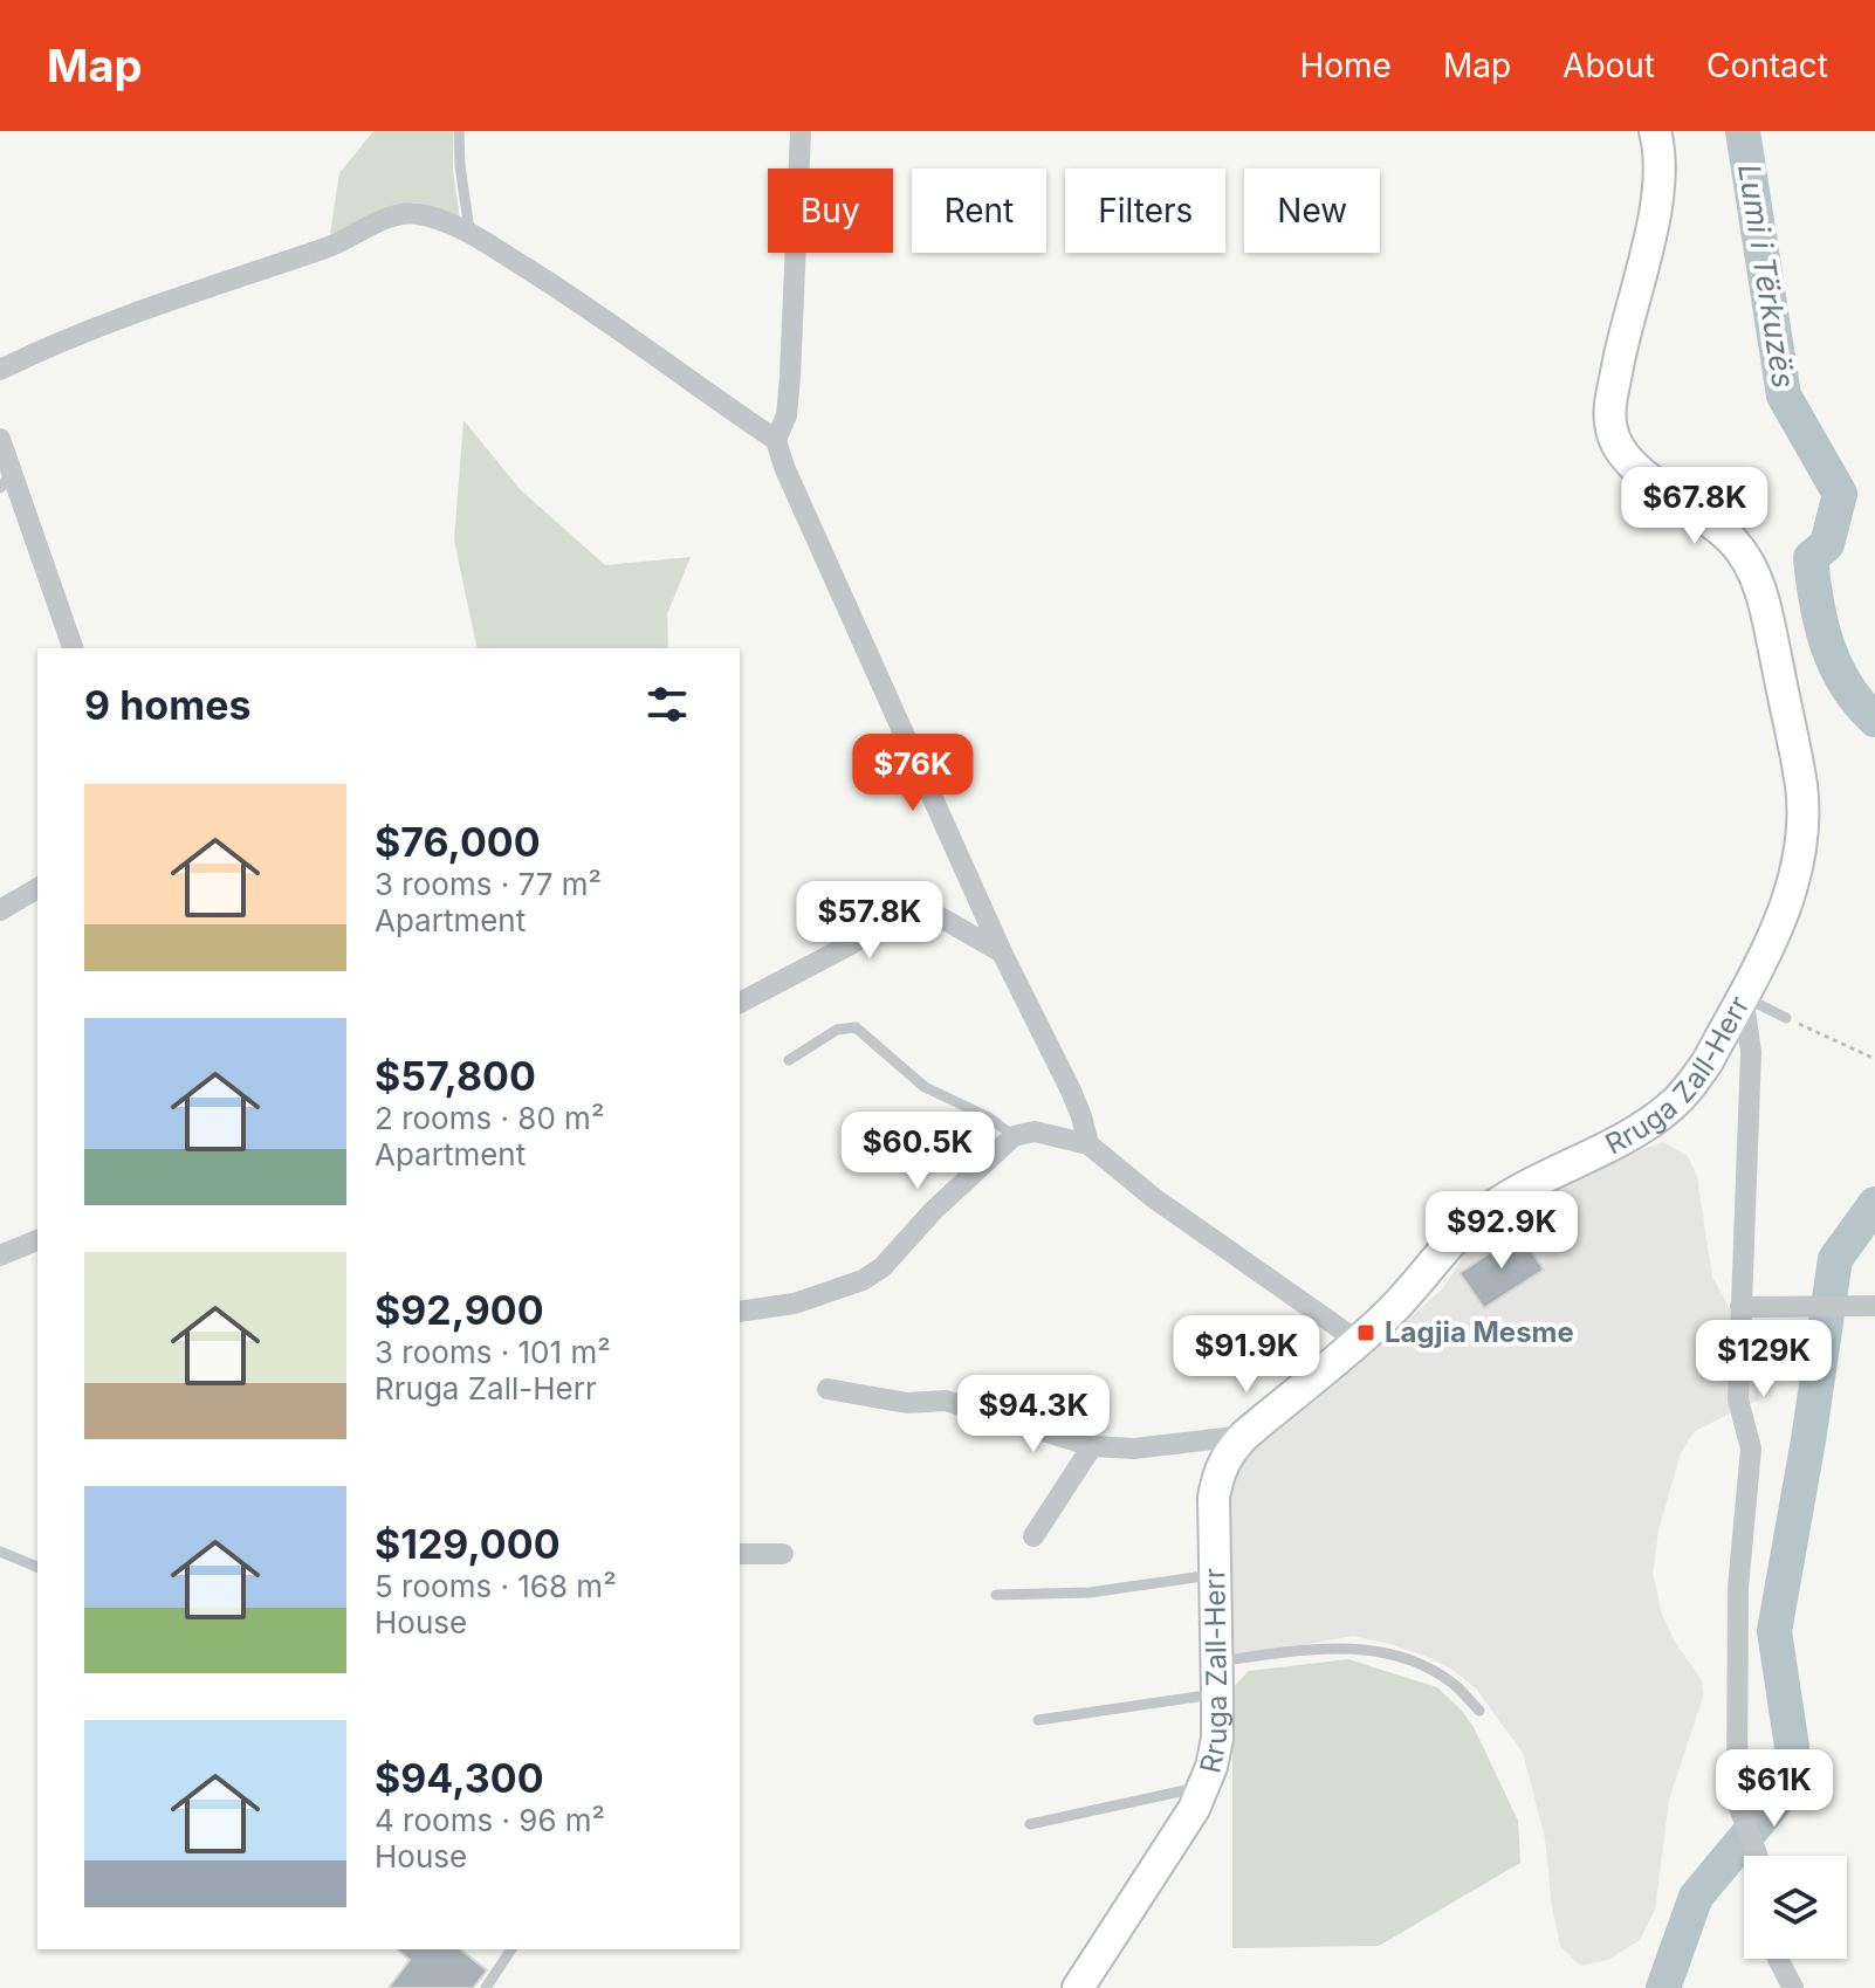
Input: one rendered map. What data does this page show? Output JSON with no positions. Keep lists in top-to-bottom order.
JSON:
{
  "streets": {
    "street": ["Rruga Zall-Herr"]
  },
  "water": ["Lumi i Tërkuzës"],
  "places": {
    "transit": ["Lagjia Mesme"]
  },
  "page": {
    "header": "Map",
    "nav": [
      "Home",
      "Map",
      "About",
      "Contact"
    ],
    "chip": [
      "Buy",
      "Rent",
      "Filters",
      "New"
    ],
    "price": [
      "$67.8K",
      "$76K",
      "$57.8K",
      "$60.5K",
      "$92.9K",
      "$91.9K",
      "$129K",
      "$94.3K",
      "$61K"
    ],
    "heading": "9 homes",
    "list": [
      {
        "name": "$76,000",
        "note": "3 rooms · 77 m² · Apartment"
      },
      {
        "name": "$57,800",
        "note": "2 rooms · 80 m² · Apartment"
      },
      {
        "name": "$92,900",
        "note": "3 rooms · 101 m² · Rruga Zall-Herr"
      },
      {
        "name": "$129,000",
        "note": "5 rooms · 168 m² · House"
      },
      {
        "name": "$94,300",
        "note": "4 rooms · 96 m² · House"
      }
    ]
  }
}
